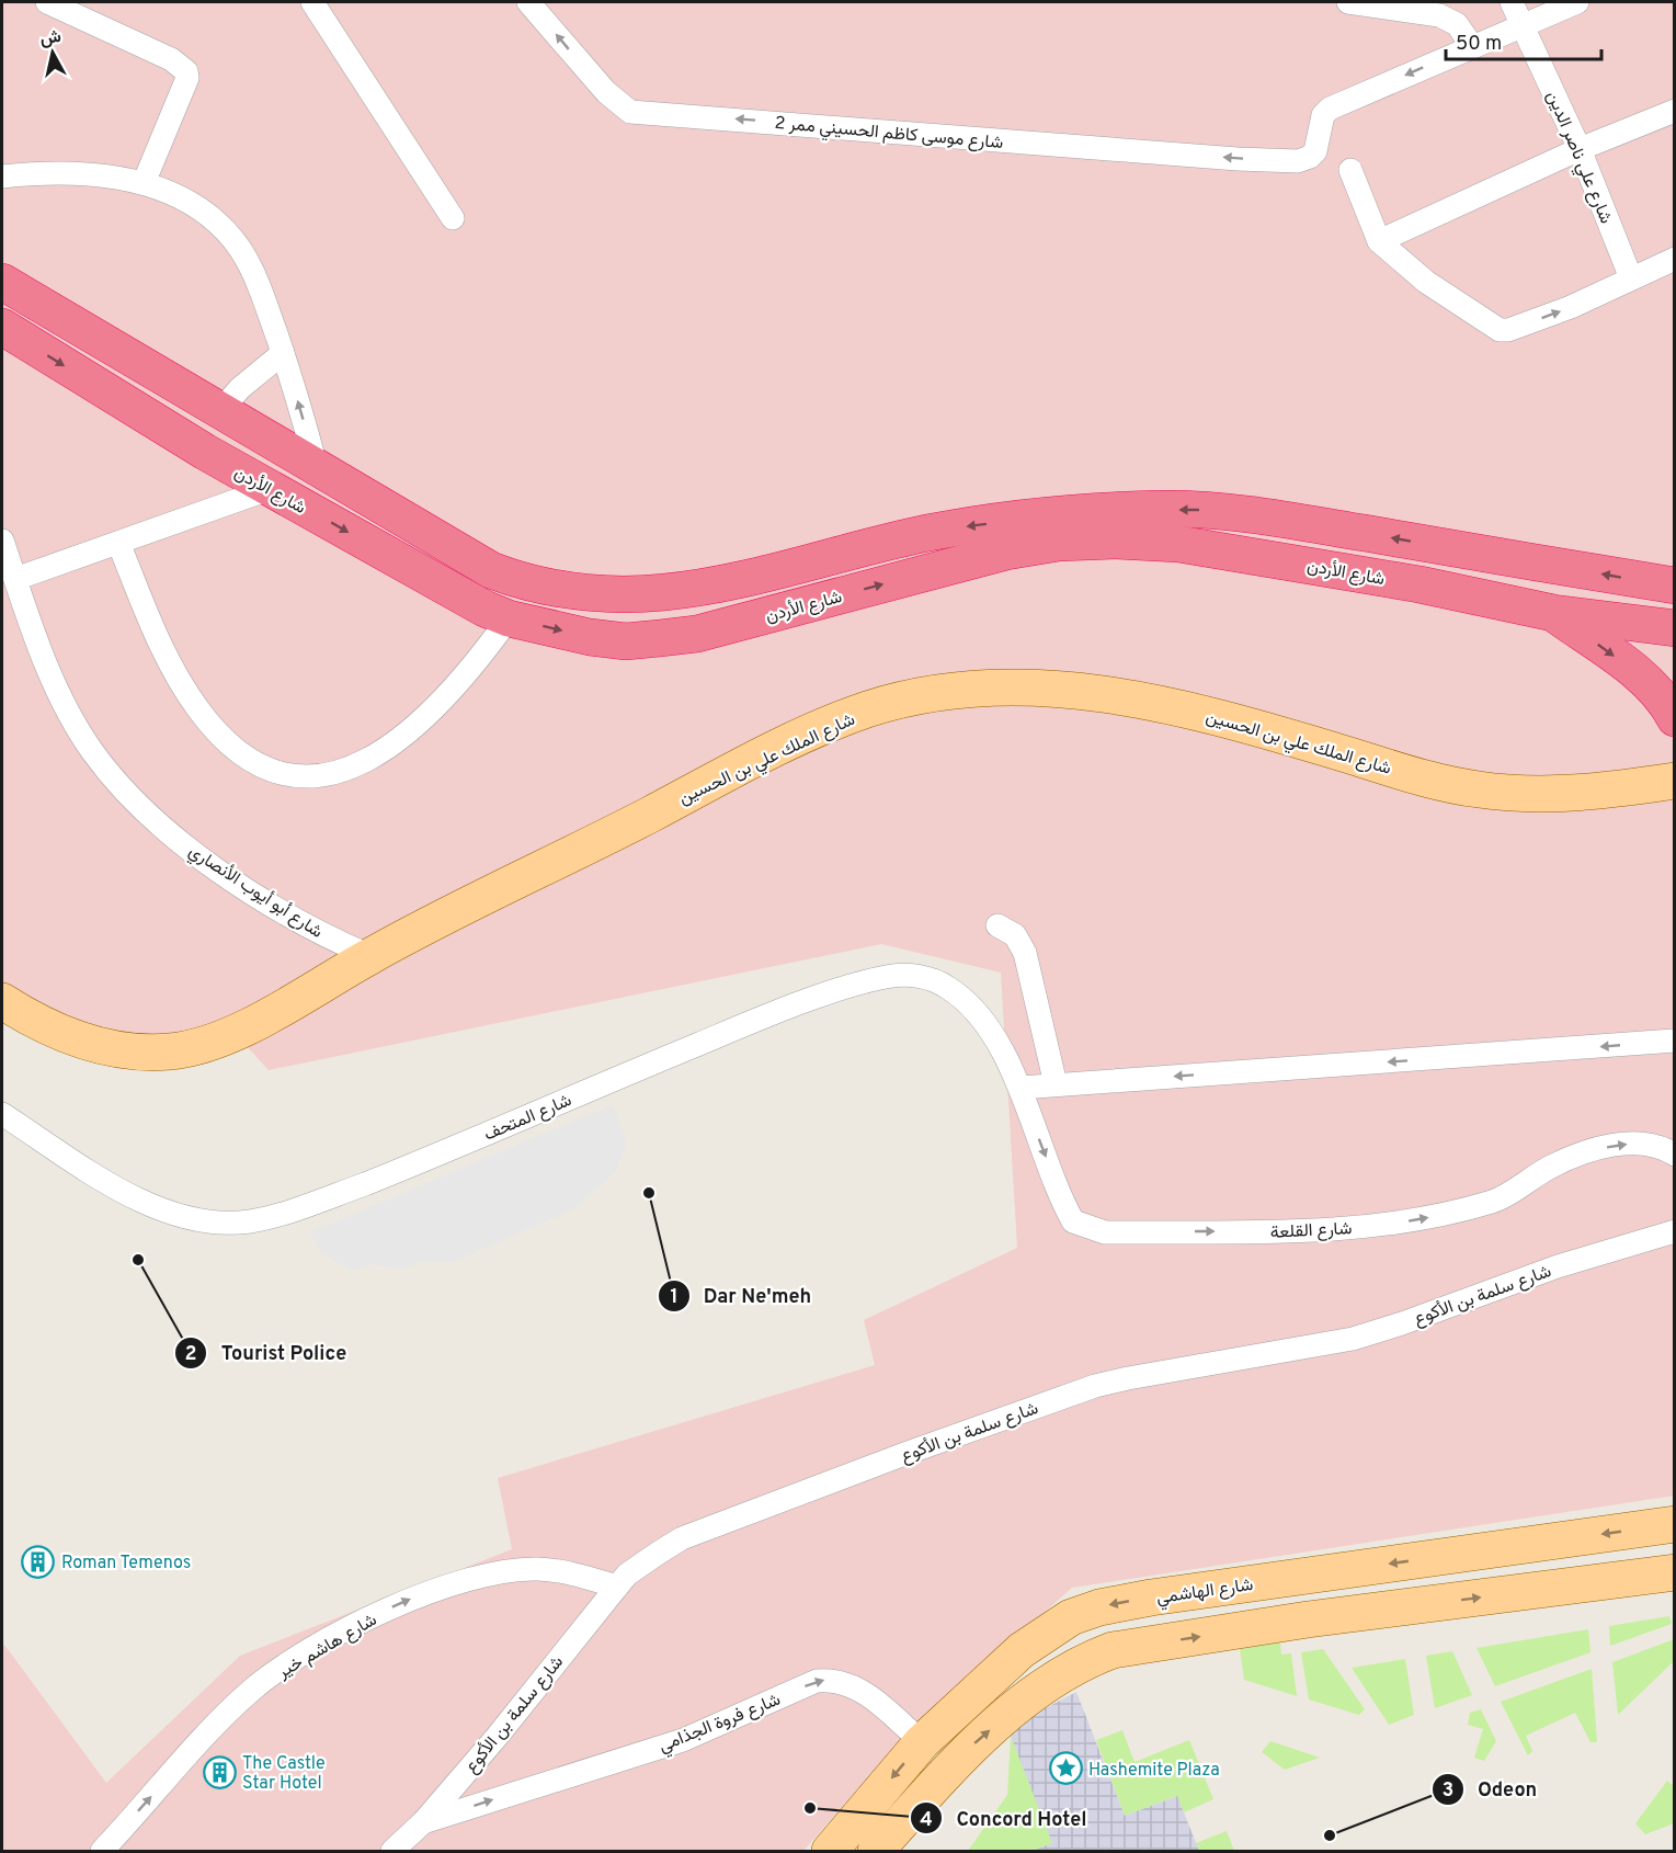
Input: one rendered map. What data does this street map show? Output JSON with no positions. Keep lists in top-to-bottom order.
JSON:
{
  "streets": {
    "highway": ["شارع الأردن"],
    "main road": ["شارع الملك علي بن الحسين", "شارع الهاشمي"],
    "street": [
      "شارع موسى كاظم الحسيني ممر 2",
      "شارع علي ناصر الدين",
      "شارع أبو أيوب الأنصاري",
      "شارع المتحف",
      "شارع القلعة",
      "شارع سلمة بن الأكوع",
      "شارع هاشم خير",
      "شارع فروة الجذامي"
    ]
  },
  "crossings": [
    ["شارع الملك علي بن الحسين", "شارع أبو أيوب الأنصاري"],
    ["شارع المتحف", "شارع القلعة"],
    ["شارع سلمة بن الأكوع", "شارع هاشم خير"],
    ["شارع سلمة بن الأكوع", "شارع فروة الجذامي"],
    ["شارع الهاشمي", "شارع فروة الجذامي"]
  ],
  "one_way": ["شارع موسى كاظم الحسيني ممر 2", "شارع هاشم خير", "شارع فروة الجذامي"],
  "places": {
    "other": [
      "Dar Ne'meh",
      "Tourist Police",
      "Concord Hotel",
      "Odeon"
    ],
    "building": ["Roman Temenos", "The Castle Star Hotel"],
    "place": ["Hashemite Plaza"]
  },
  "scale_bar": "50 m",
  "north": "top"
}
